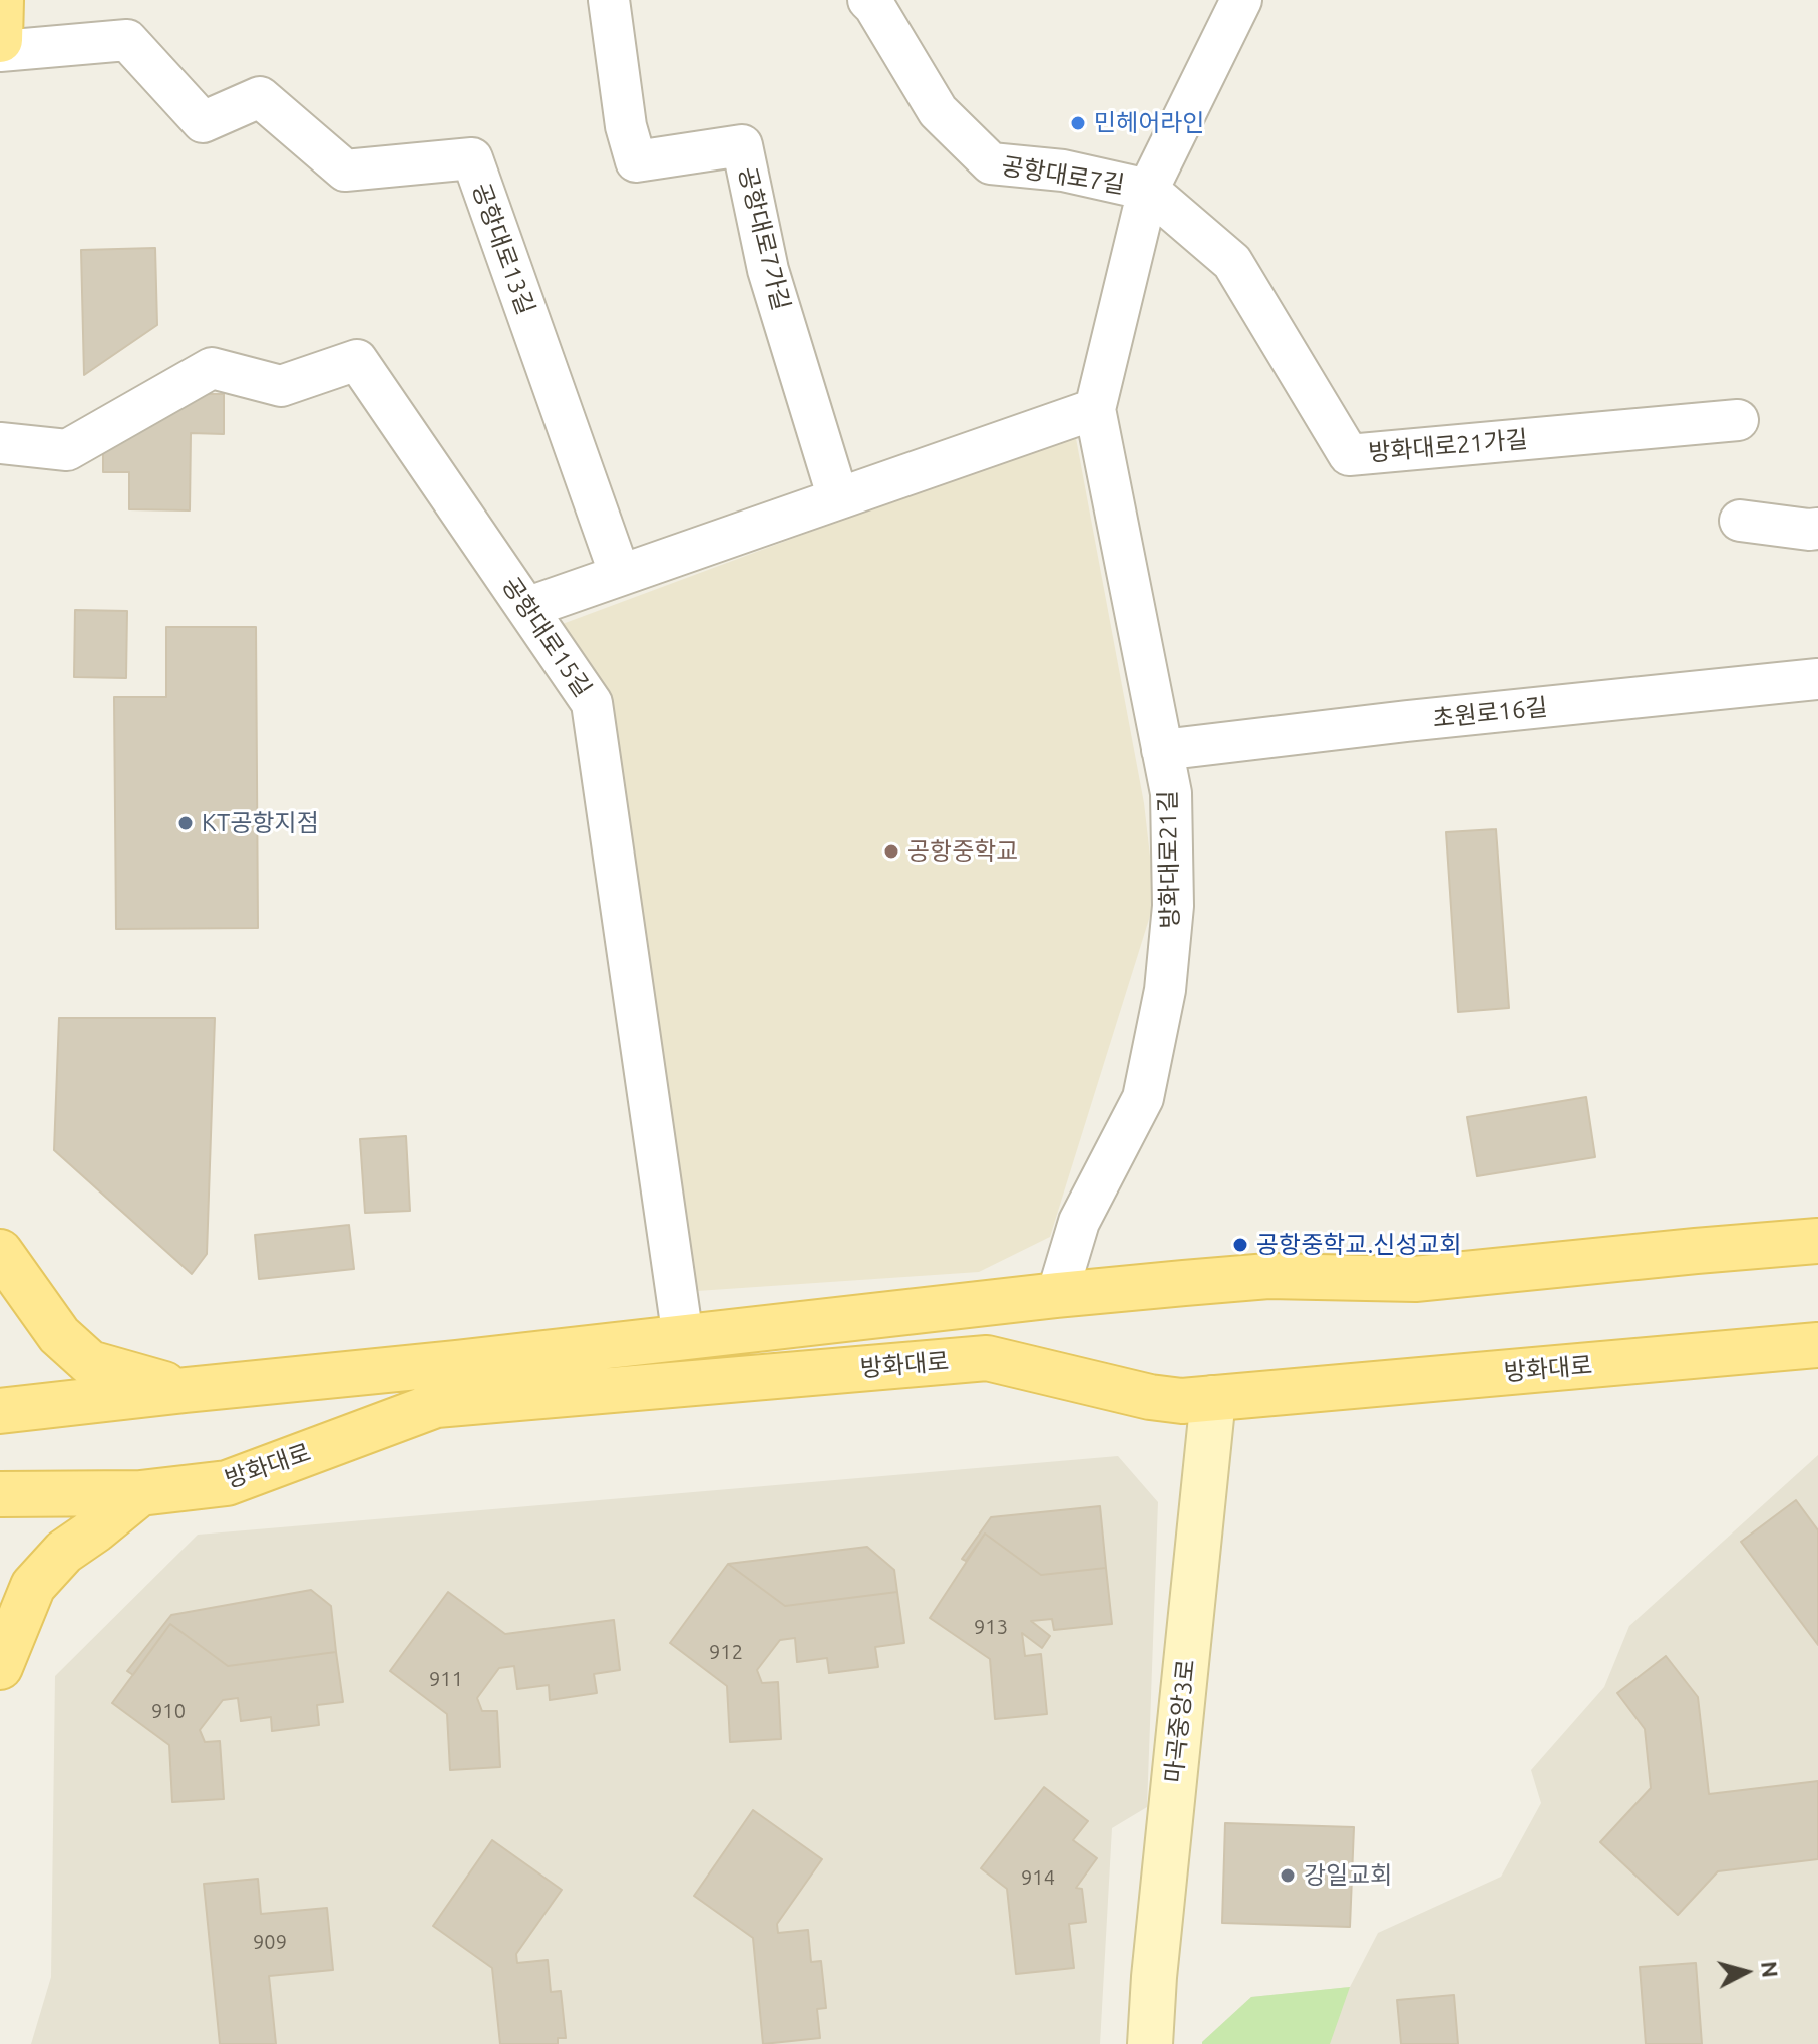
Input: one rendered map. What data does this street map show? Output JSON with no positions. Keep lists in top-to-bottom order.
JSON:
{
  "streets": {
    "main road": ["방화대로"],
    "street": [
      "공항대로7길",
      "공항대로7가길",
      "공항대로13길",
      "방화대로21가길",
      "공항대로15길",
      "초원로16길",
      "방화대로21길",
      "마곡중앙3로"
    ]
  },
  "crossings": [
    ["공항대로7길", "방화대로21가길"],
    ["공항대로7길", "방화대로21길"],
    ["방화대로21가길", "방화대로21길"],
    ["초원로16길", "방화대로21길"],
    ["방화대로", "마곡중앙3로"]
  ],
  "places": [
    "민헤어라인",
    "KT공항지점",
    "공항중학교",
    "공항중학교.신성교회",
    "강일교회"
  ],
  "house_numbers": [
    "913",
    "912",
    "911",
    "910",
    "914",
    "909"
  ],
  "north": "right"
}
